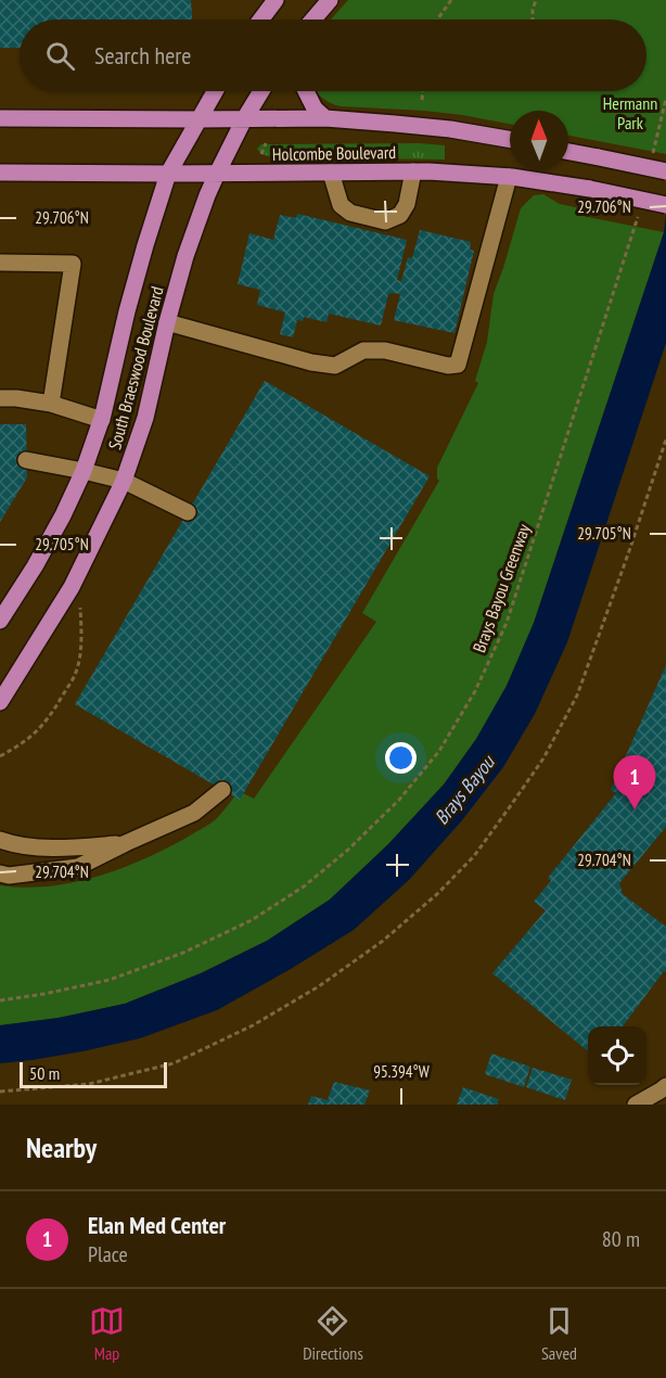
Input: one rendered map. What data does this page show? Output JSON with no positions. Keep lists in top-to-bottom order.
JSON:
{
  "streets": {
    "main road": ["Holcombe Boulevard", "South Braeswood Boulevard"],
    "path": ["Brays Bayou Greenway"]
  },
  "crossings": [
    ["Holcombe Boulevard", "South Braeswood Boulevard"]
  ],
  "water": ["Brays Bayou"],
  "parks": ["Hermann Park"],
  "scale_bar": "50 m",
  "north": "top",
  "page": {
    "search": "Search here",
    "pins": "1",
    "scale": "50 m",
    "heading": "Nearby",
    "list": [
      {
        "mark": "1",
        "name": "Elan Med Center",
        "note": "Place",
        "value": "80 m"
      }
    ],
    "nav": ["Map", "Directions", "Saved"]
  },
  "coordinates": [
    "29.706°N",
    "29.705°N",
    "29.704°N",
    "95.394°W"
  ]
}
